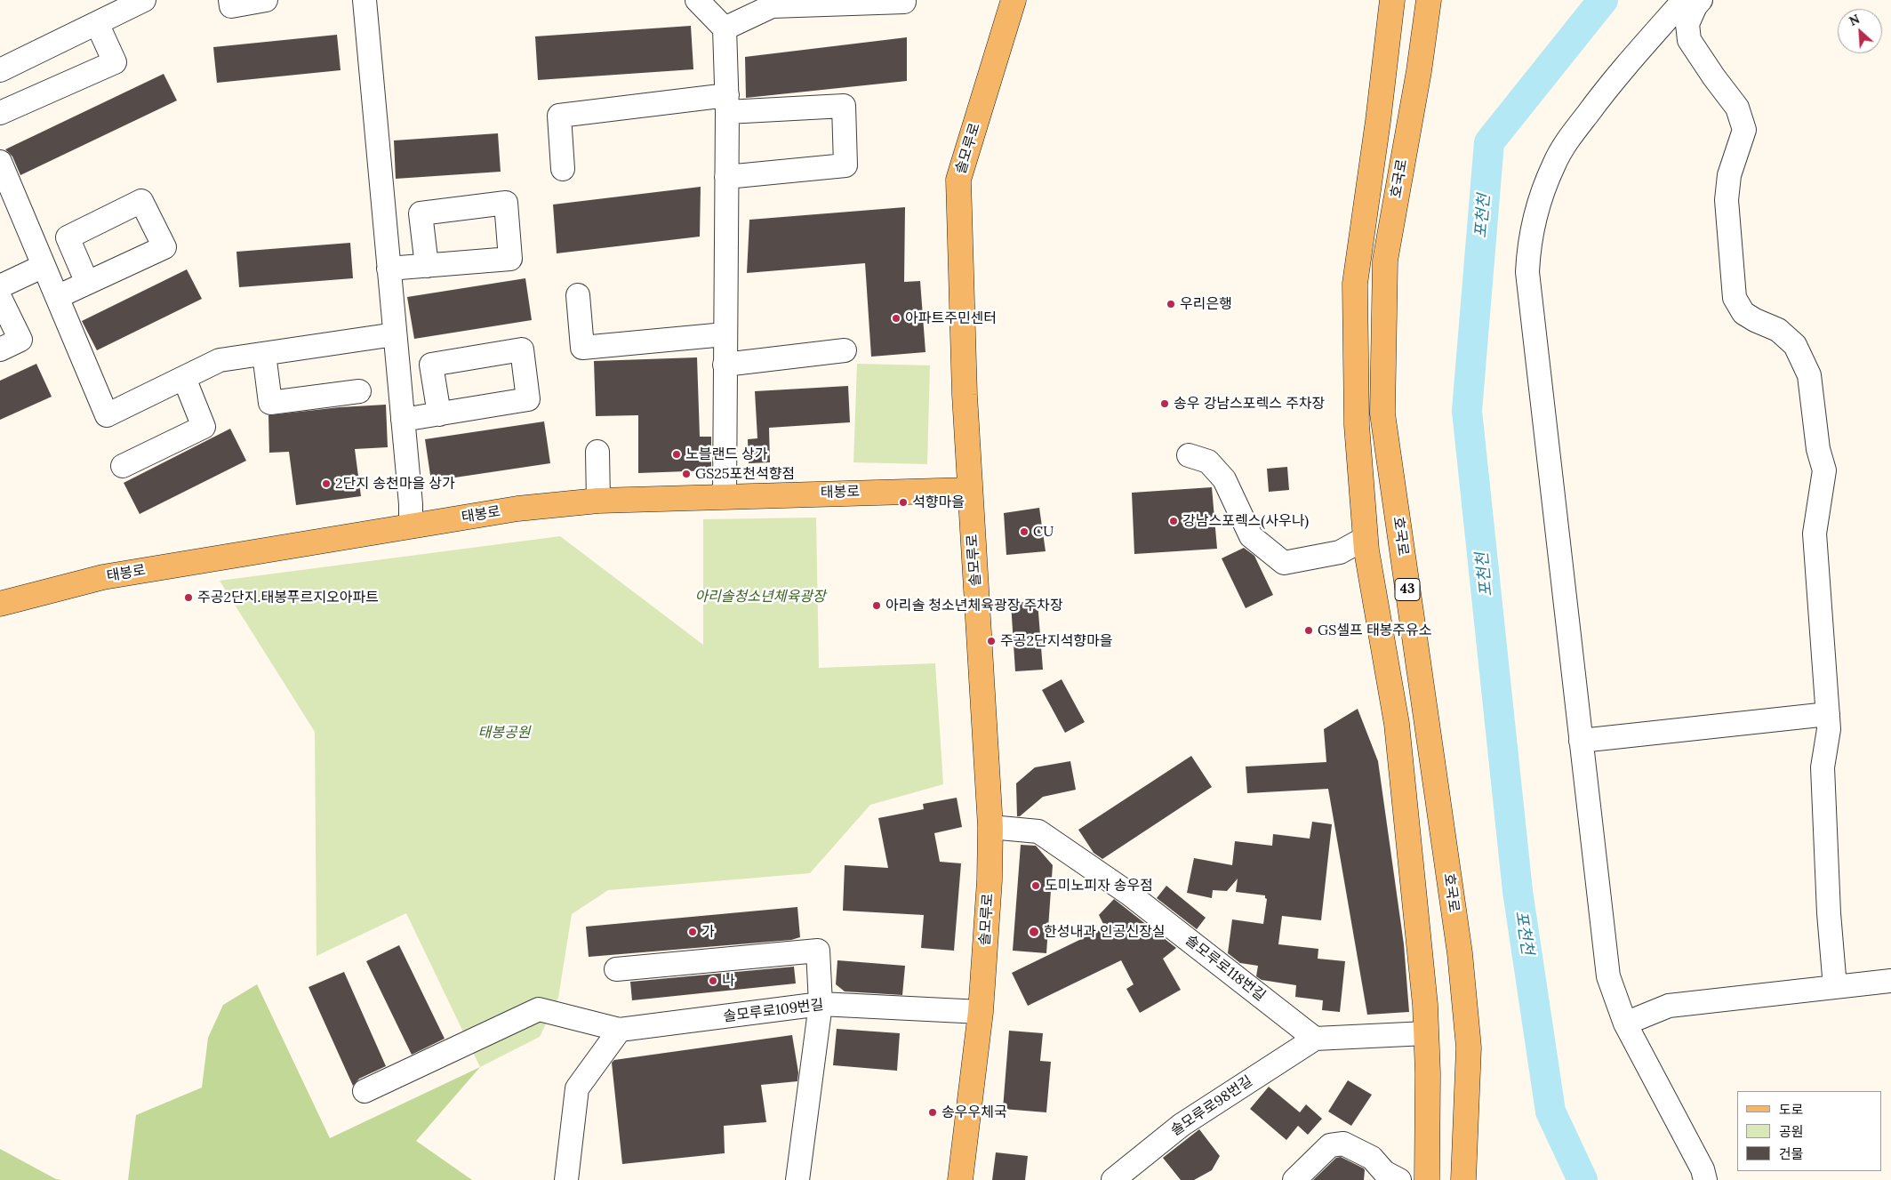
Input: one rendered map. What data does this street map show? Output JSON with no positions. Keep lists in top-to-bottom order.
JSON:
{
  "streets": {
    "main road": [
      "솔모루로",
      "호국로",
      "태봉로",
      "43"
    ],
    "street": ["솔모루로118번길", "솔모루로109번길", "솔모루로98번길"]
  },
  "crossings": [
    ["솔모루로", "태봉로"],
    ["솔모루로", "솔모루로118번길"],
    ["솔모루로", "솔모루로109번길"],
    ["솔모루로118번길", "솔모루로98번길"]
  ],
  "water": ["포천천"],
  "parks": ["아리솔청소년체육광장", "태봉공원"],
  "places": [
    "우리은행",
    "아파트주민센터",
    "송우 강남스포렉스 주차장",
    "노블랜드 상가",
    "GS25포천석향점",
    "2단지 송천마을 상가",
    "석향마을",
    "강남스포렉스(사우나)",
    "CU",
    "주공2단지.태봉푸르지오아파트",
    "아리솔 청소년체육광장 주차장",
    "GS셀프 태봉주유소",
    "주공2단지석향마을",
    "도미노피자 송우점",
    "가",
    "한성내과 인공신장실",
    "나",
    "송우우체국"
  ],
  "legend": ["도로", "공원", "건물"],
  "north": "top left"
}
